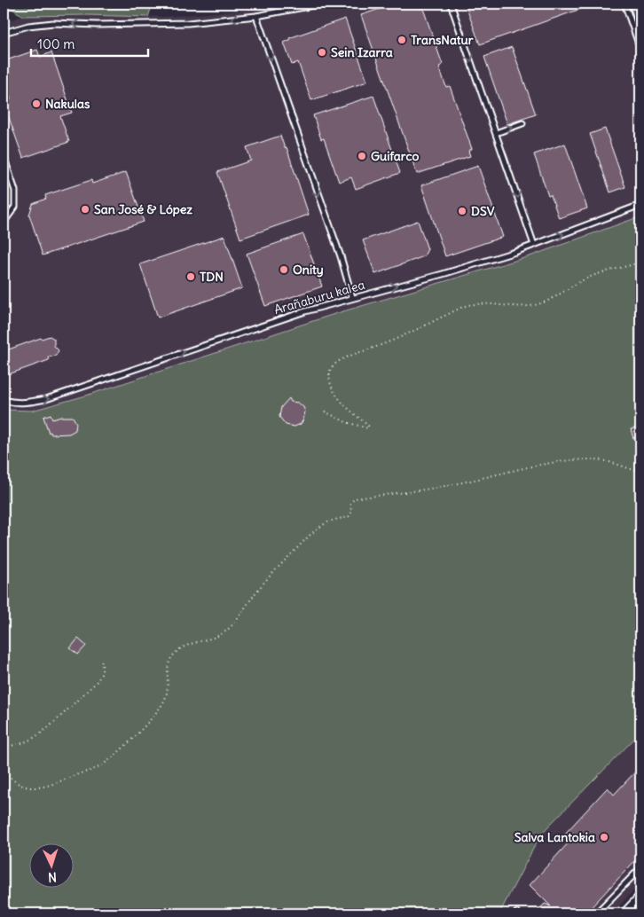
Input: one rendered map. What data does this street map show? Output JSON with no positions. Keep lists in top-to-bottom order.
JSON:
{
  "streets": {
    "lane": ["Arañaburu kalea"]
  },
  "one_way": ["Arañaburu kalea"],
  "places": [
    "TransNatur",
    "Sein Izarra",
    "Nakulas",
    "Guifarco",
    "San José & López",
    "DSV",
    "Onity",
    "TDN",
    "Salva Lantokia"
  ],
  "scale_bar": "100 m",
  "north": "bottom"
}
